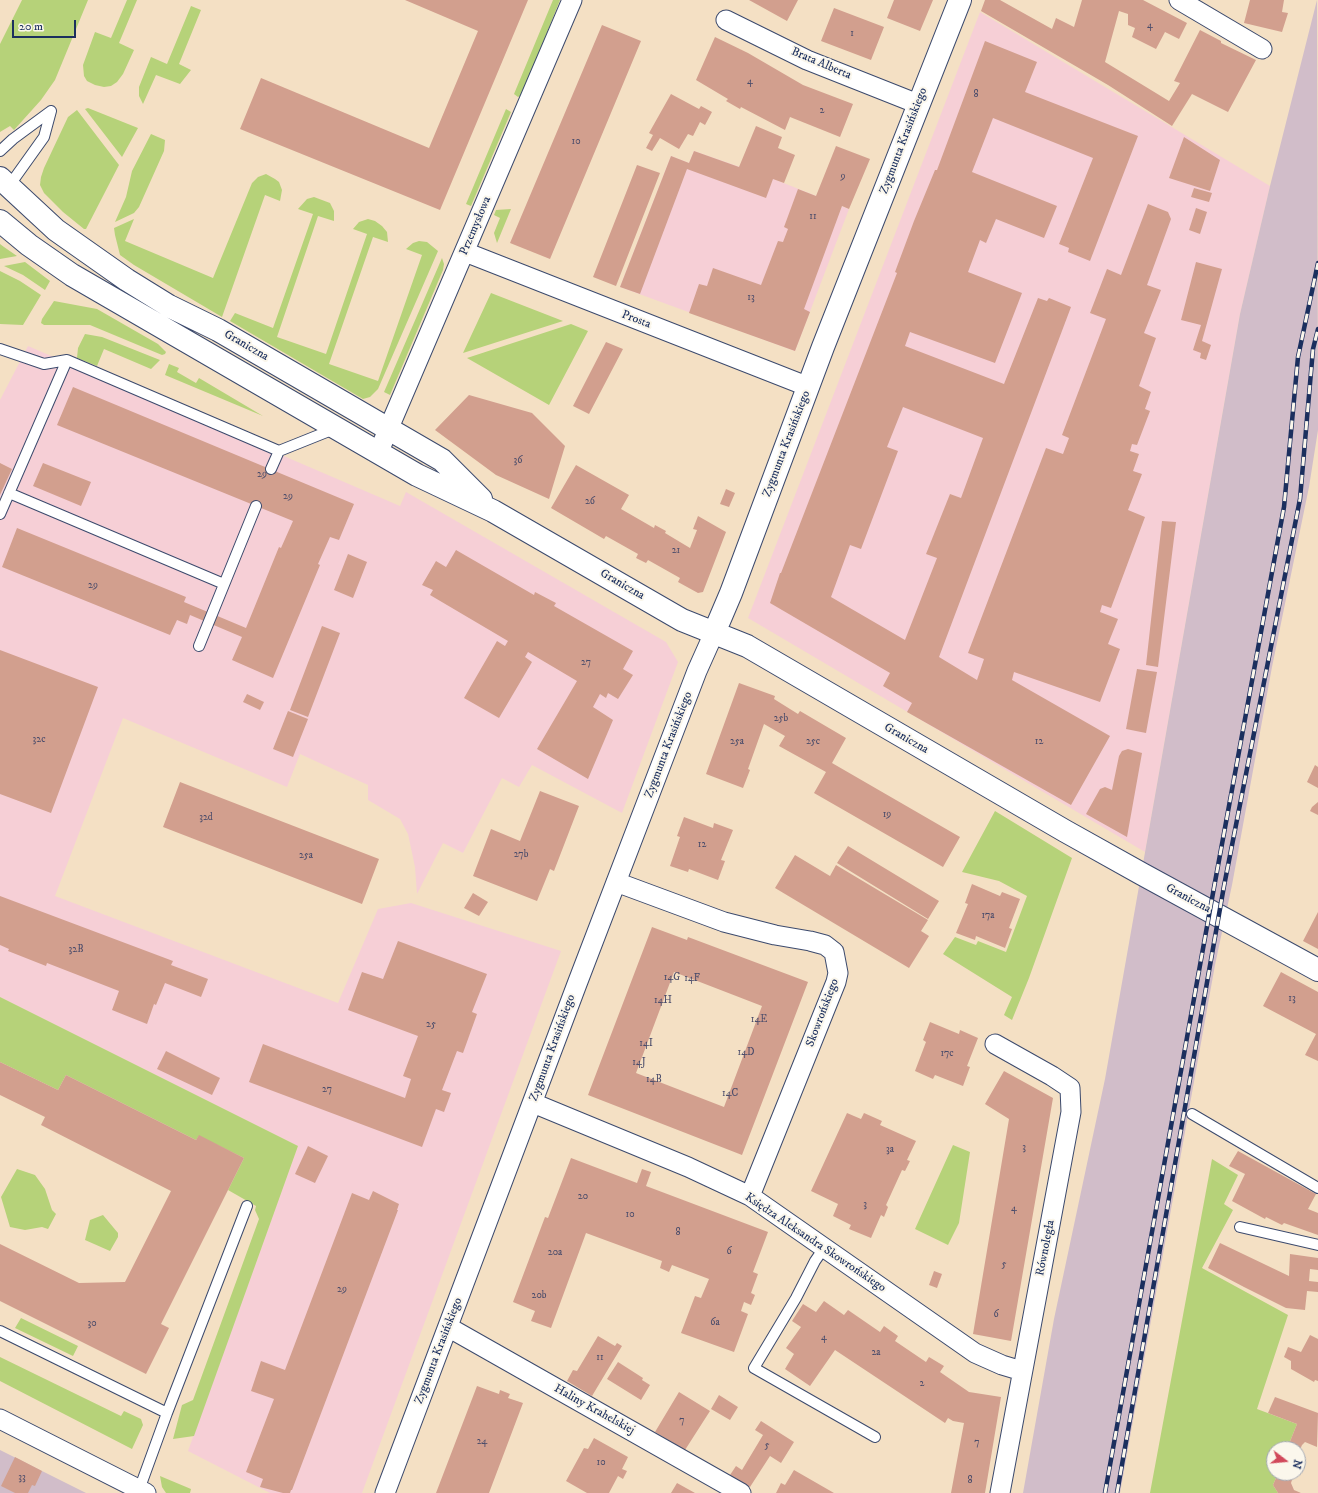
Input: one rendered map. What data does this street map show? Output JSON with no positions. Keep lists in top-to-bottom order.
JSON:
{
  "streets": {
    "street": [
      "Brata Alberta",
      "Zygmunta Krasińskiego",
      "Przemysłowa",
      "Prosta",
      "Graniczna",
      "Skowrońskiego",
      "Księdza Aleksandra Skowrońskiego",
      "Równoległa",
      "Haliny Krahelskiej"
    ]
  },
  "crossings": [
    ["Brata Alberta", "Zygmunta Krasińskiego"],
    ["Zygmunta Krasińskiego", "Prosta"],
    ["Zygmunta Krasińskiego", "Graniczna"],
    ["Zygmunta Krasińskiego", "Skowrońskiego"],
    ["Zygmunta Krasińskiego", "Księdza Aleksandra Skowrońskiego"],
    ["Zygmunta Krasińskiego", "Haliny Krahelskiej"],
    ["Przemysłowa", "Prosta"],
    ["Przemysłowa", "Graniczna"],
    ["Skowrońskiego", "Księdza Aleksandra Skowrońskiego"],
    ["Księdza Aleksandra Skowrońskiego", "Równoległa"]
  ],
  "house_numbers": [
    "4",
    "1",
    "4",
    "8",
    "2",
    "10",
    "9",
    "11",
    "13",
    "36",
    "29",
    "29",
    "26",
    "21",
    "29",
    "27",
    "25b",
    "32c",
    "25a",
    "25c",
    "12",
    "19",
    "32d",
    "12",
    "27b",
    "25a",
    "17a",
    "32B",
    "14G",
    "14F",
    "13",
    "14H",
    "14E",
    "25",
    "14I",
    "14D",
    "17c",
    "14J",
    "14B",
    "27",
    "14C",
    "3",
    "3a",
    "20",
    "3",
    "4",
    "10",
    "8",
    "6",
    "20a",
    "5",
    "29",
    "20b",
    "6",
    "6a",
    "30",
    "4",
    "2a",
    "11",
    "2",
    "7",
    "24",
    "7",
    "5",
    "10",
    "33",
    "8"
  ],
  "scale_bar": "20 m",
  "north": "right"
}
